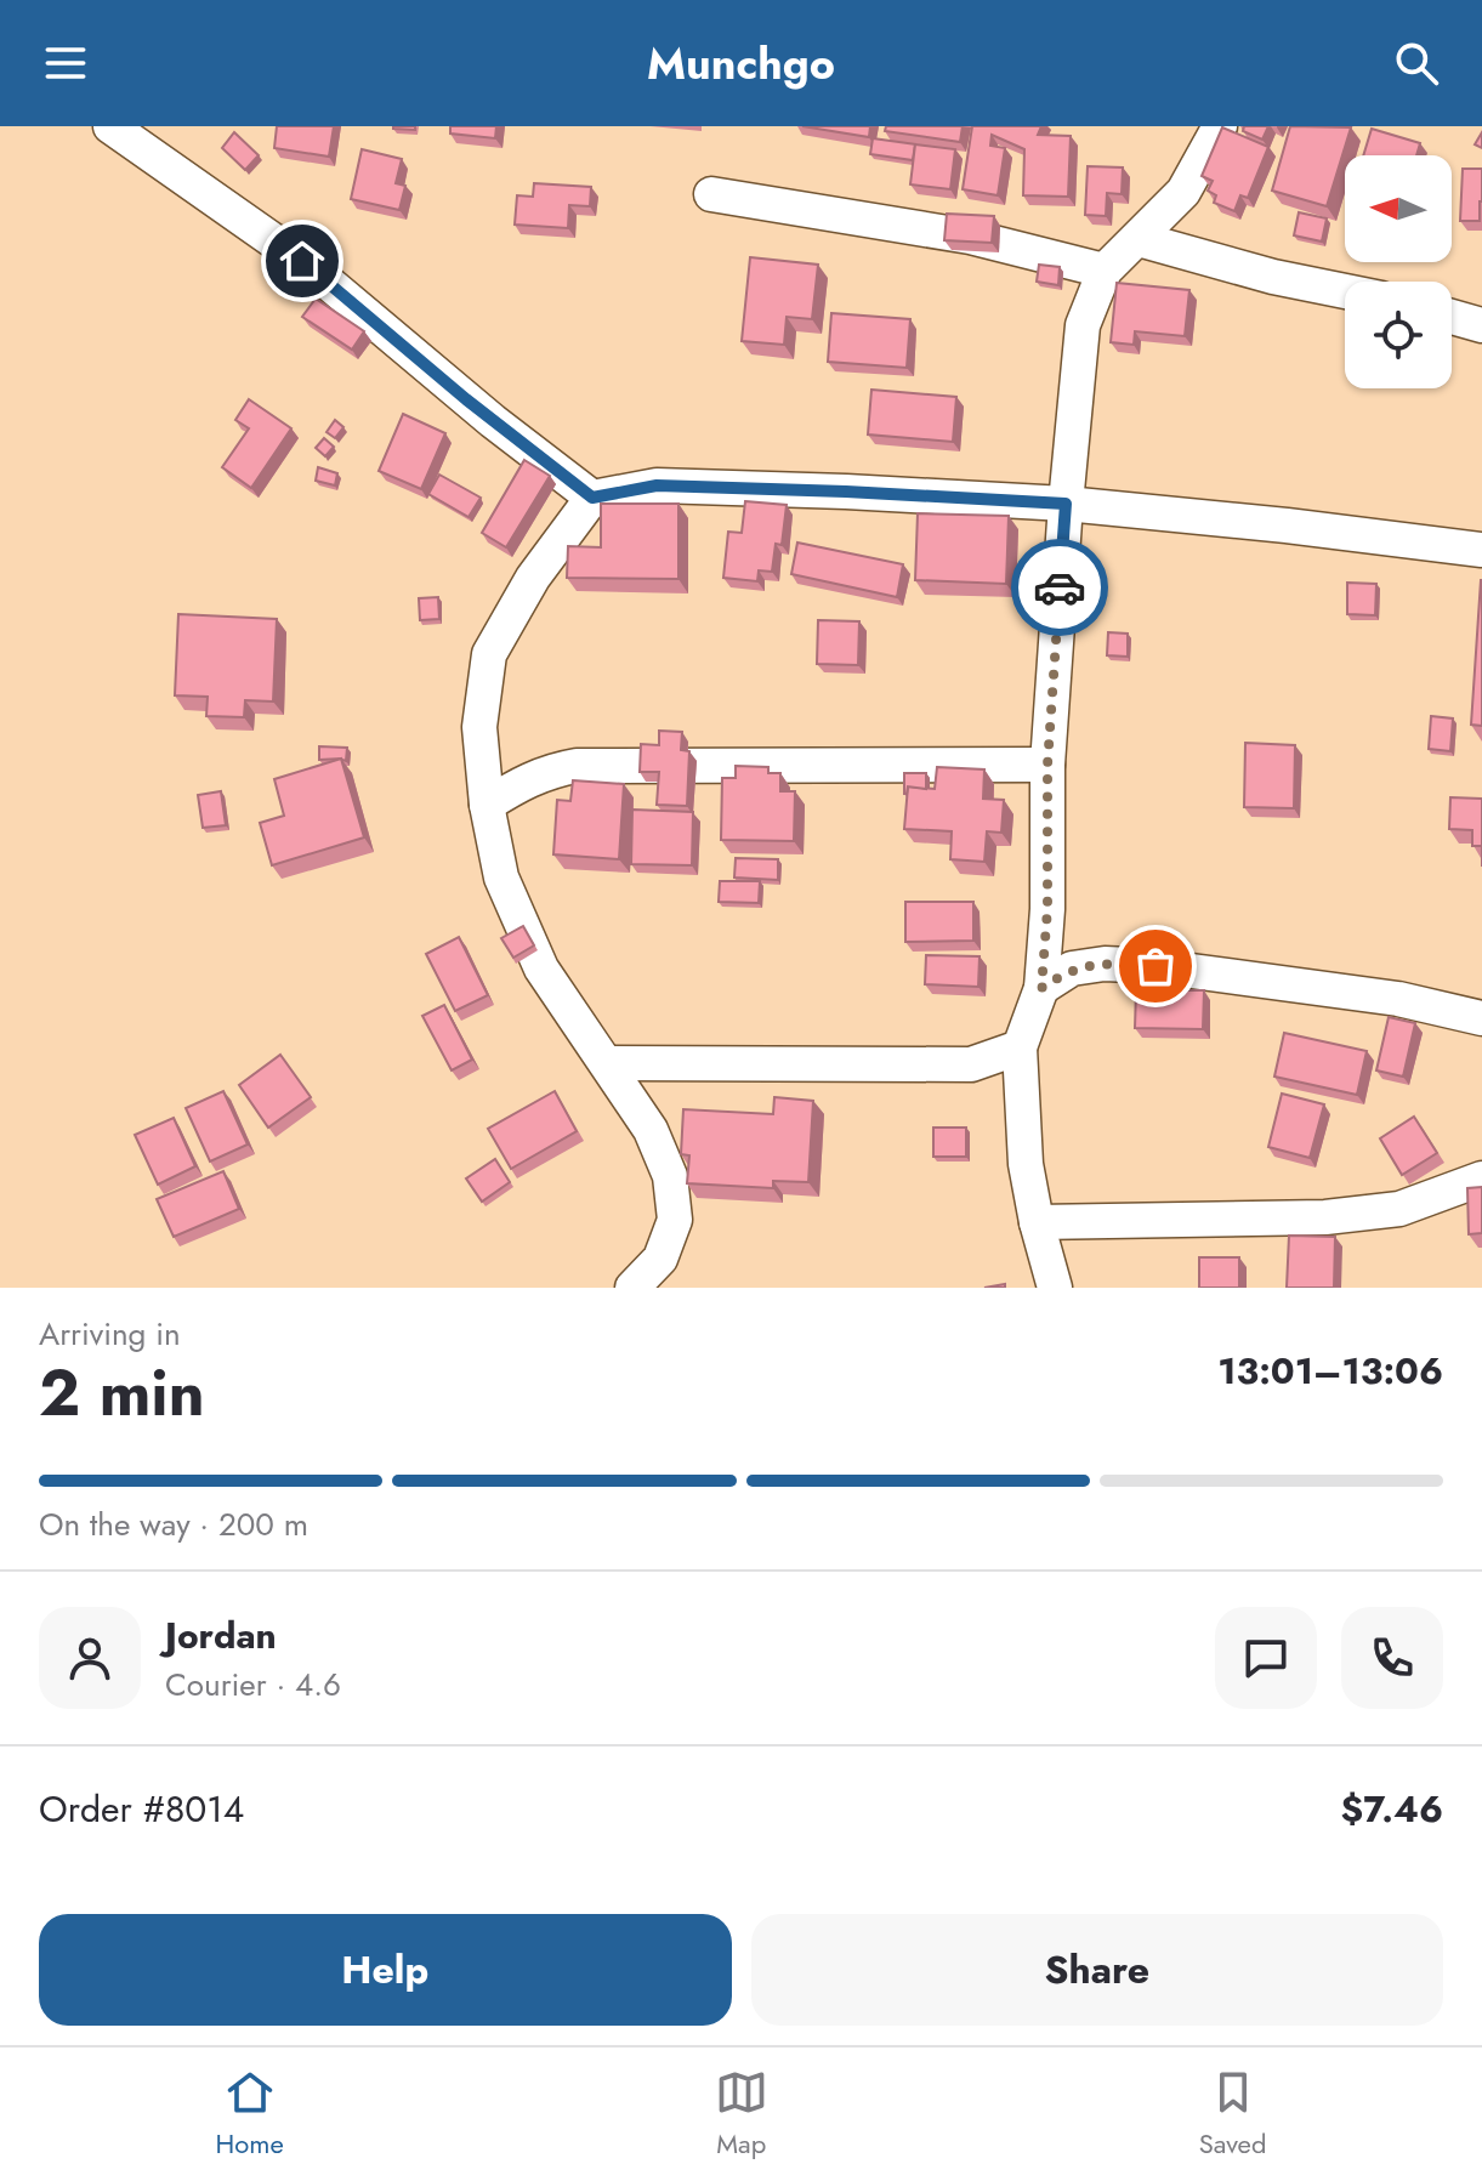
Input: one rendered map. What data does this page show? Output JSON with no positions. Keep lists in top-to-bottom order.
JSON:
{
  "north": "left",
  "page": {
    "header": "Munchgo",
    "heading": ["2 min", "Arriving in", "13:01–13:06"],
    "panel": [
      "Jordan",
      "Courier · 4.6",
      "Order #8014",
      "$7.46"
    ],
    "bar": "On the way · 200 m",
    "buttons": ["Help", "Share"],
    "tabs": ["Home", "Map", "Saved"]
  }
}
